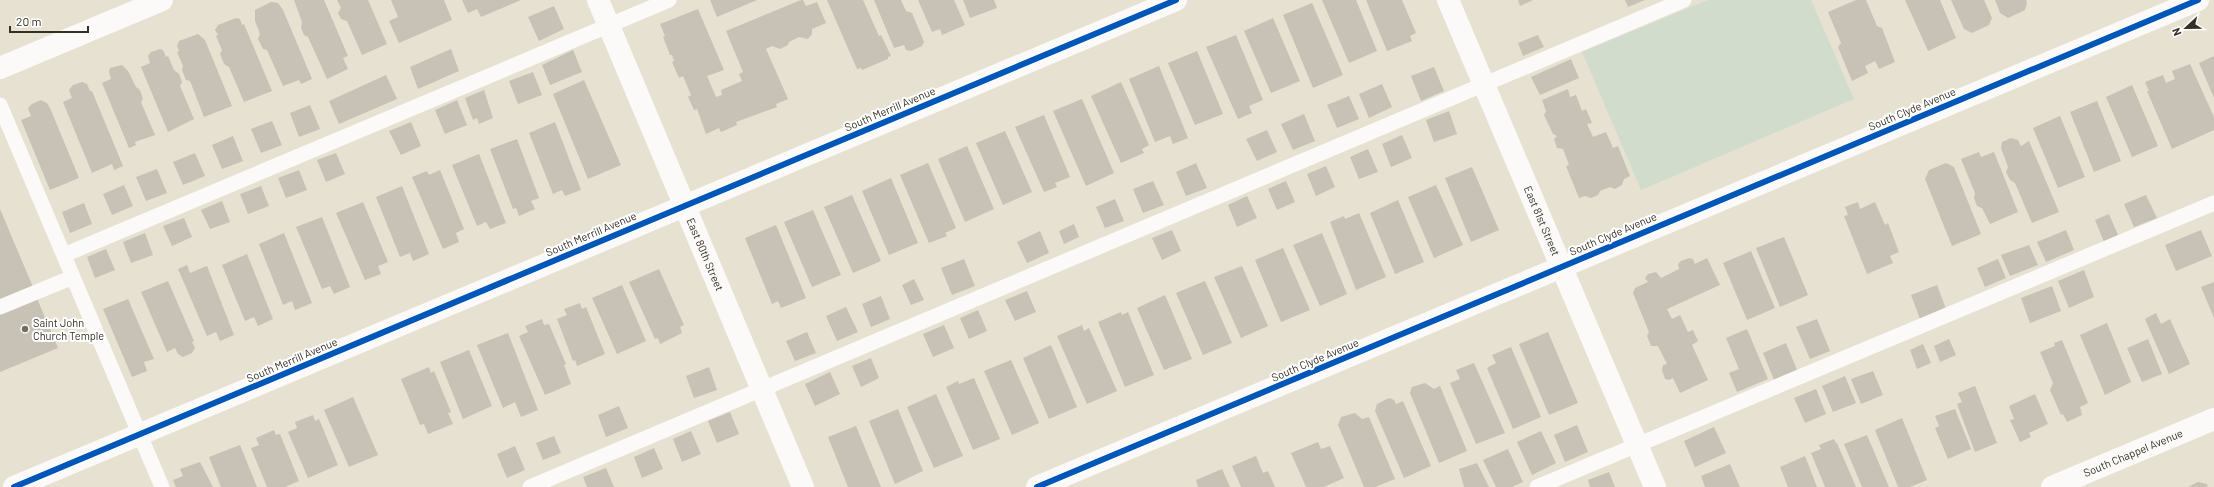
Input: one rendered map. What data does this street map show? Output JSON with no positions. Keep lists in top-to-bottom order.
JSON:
{
  "streets": {
    "street": [
      "South Merrill Avenue",
      "South Clyde Avenue",
      "East 81st Street",
      "East 80th Street",
      "South Chappel Avenue"
    ]
  },
  "crossings": [
    ["South Merrill Avenue", "East 80th Street"],
    ["South Clyde Avenue", "East 81st Street"]
  ],
  "places": ["Saint John Church Temple"],
  "scale_bar": "20 m",
  "north": "left"
}
